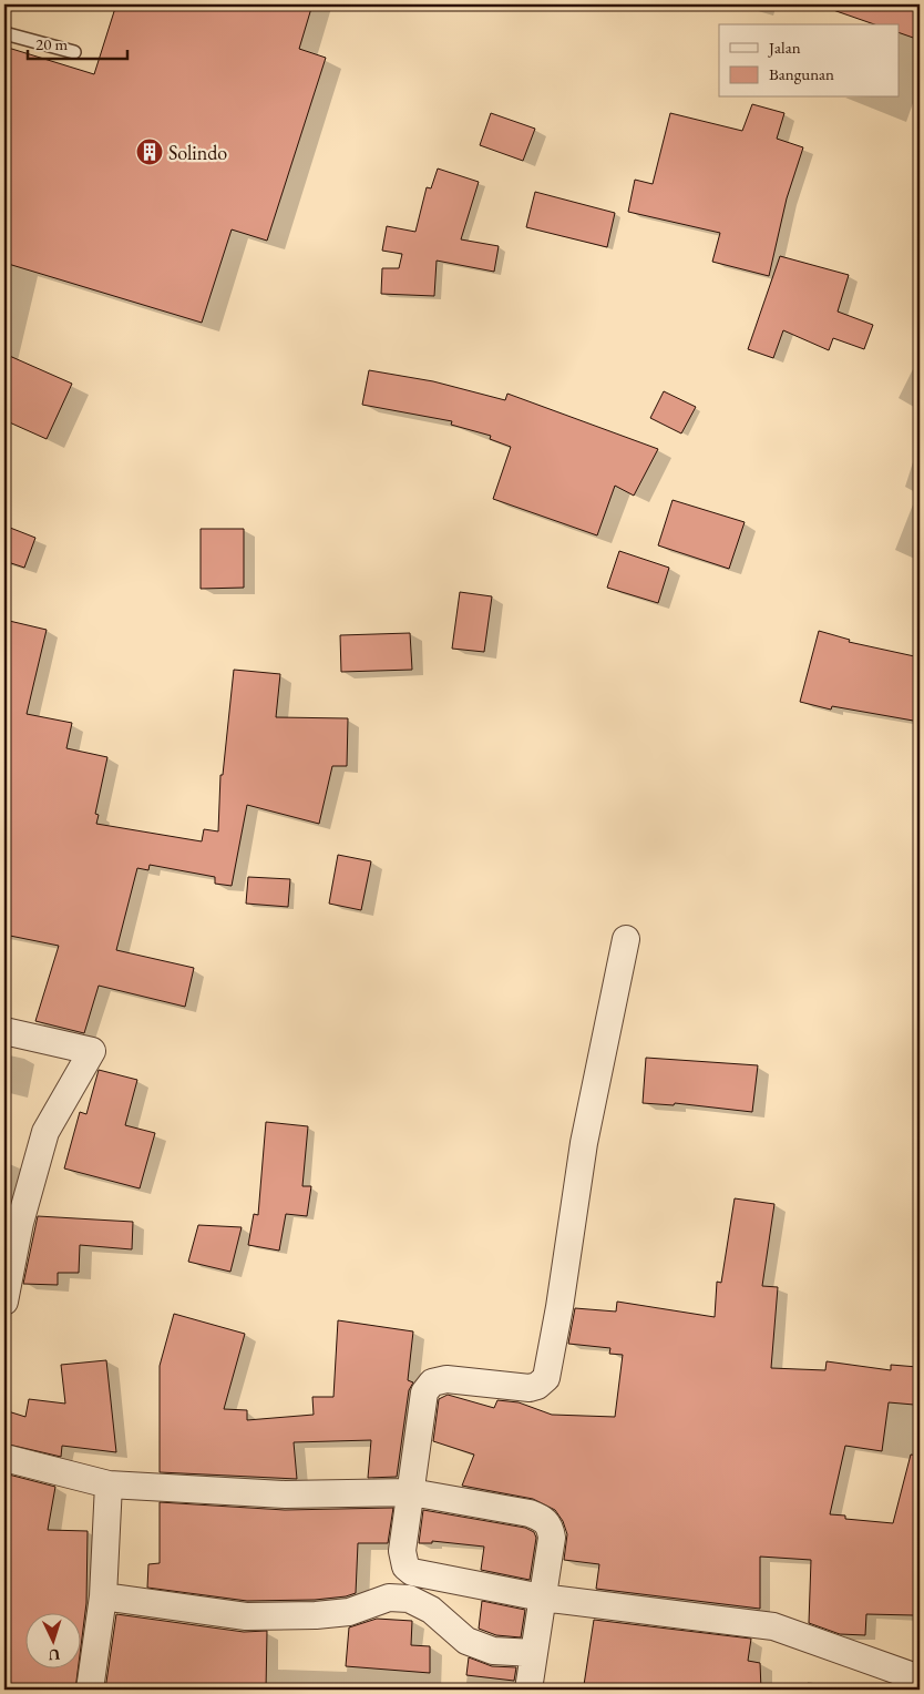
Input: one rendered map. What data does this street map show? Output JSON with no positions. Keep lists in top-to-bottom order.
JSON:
{
  "places": {
    "building": ["Solindo"]
  },
  "legend": ["Jalan", "Bangunan"],
  "scale_bar": "20 m",
  "north": "bottom"
}
